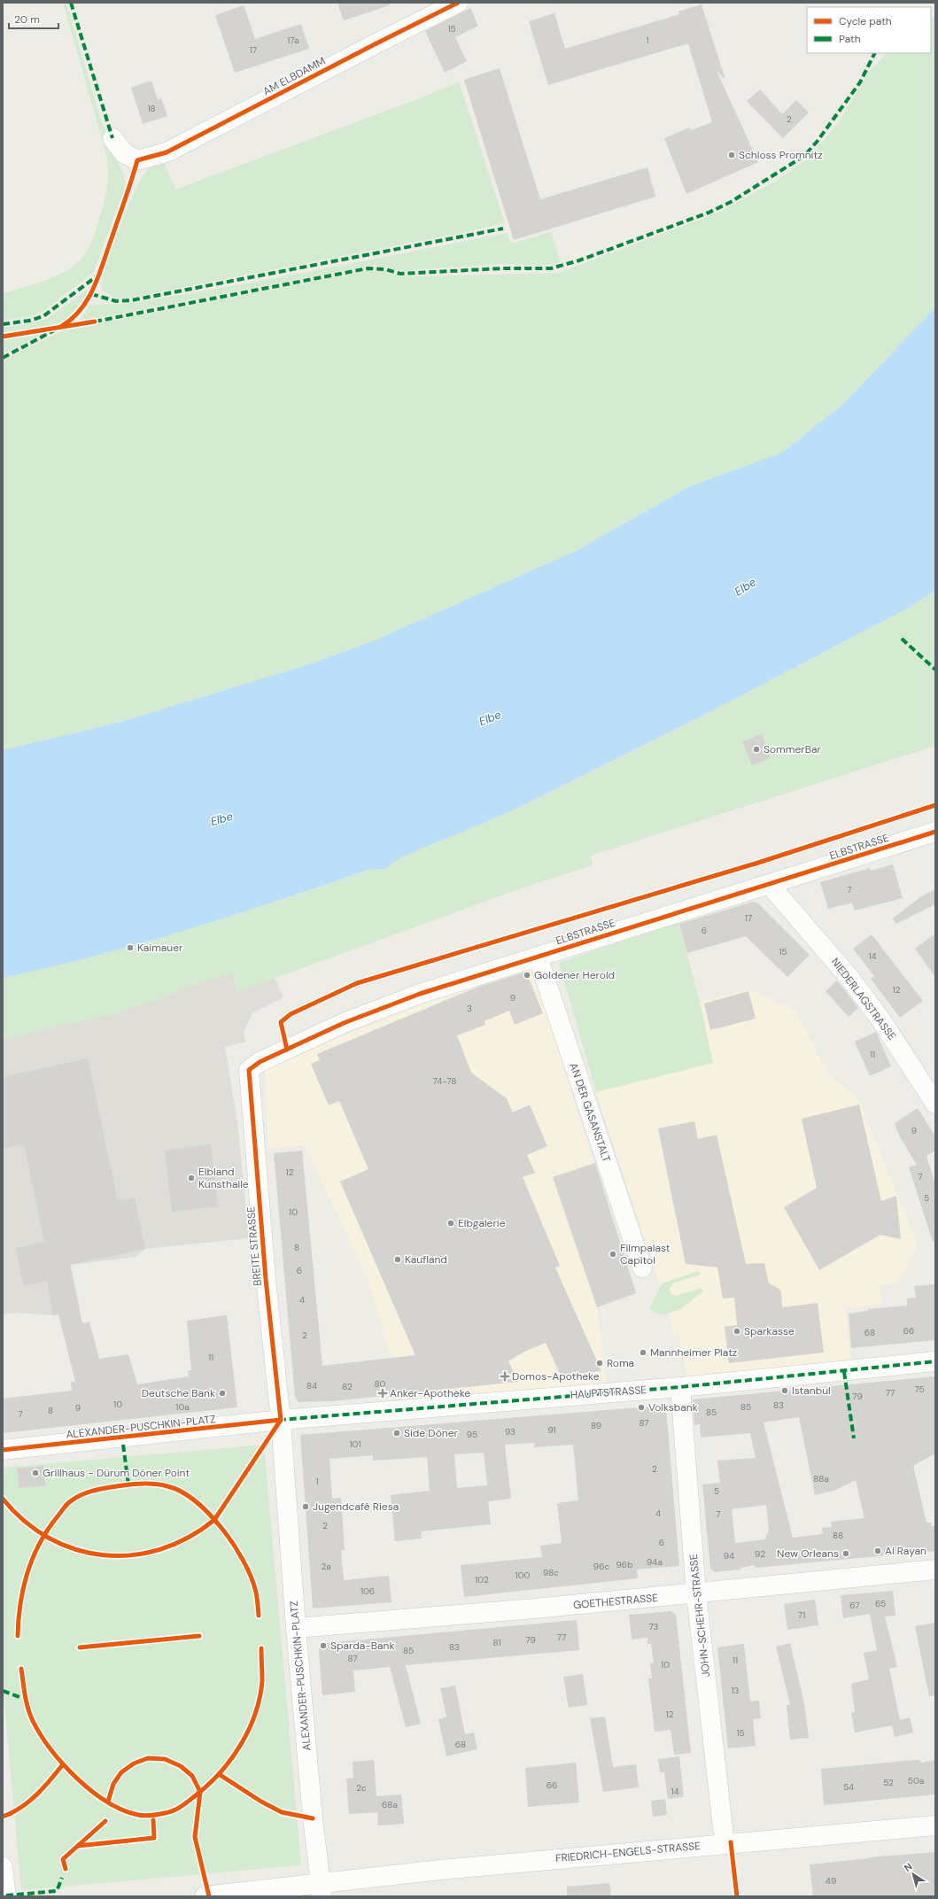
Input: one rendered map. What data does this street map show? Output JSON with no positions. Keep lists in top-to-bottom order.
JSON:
{
  "streets": {
    "street": [
      "AM ELBDAMM",
      "ELBSTRASSE",
      "NIEDERLAGSTRASSE",
      "AN DER GASANSTALT",
      "BREITE STRASSE",
      "HAUPTSTRASSE",
      "ALEXANDER-PUSCHKIN-PLATZ",
      "GOETHESTRASSE",
      "JOHN-SCHEHR-STRASSE",
      "FRIEDRICH-ENGELS-STRASSE"
    ]
  },
  "crossings": [
    ["ELBSTRASSE", "NIEDERLAGSTRASSE"],
    ["ELBSTRASSE", "AN DER GASANSTALT"],
    ["ELBSTRASSE", "BREITE STRASSE"],
    ["BREITE STRASSE", "HAUPTSTRASSE"],
    ["BREITE STRASSE", "ALEXANDER-PUSCHKIN-PLATZ"],
    ["HAUPTSTRASSE", "ALEXANDER-PUSCHKIN-PLATZ"],
    ["HAUPTSTRASSE", "JOHN-SCHEHR-STRASSE"],
    ["ALEXANDER-PUSCHKIN-PLATZ", "GOETHESTRASSE"],
    ["ALEXANDER-PUSCHKIN-PLATZ", "FRIEDRICH-ENGELS-STRASSE"],
    ["GOETHESTRASSE", "JOHN-SCHEHR-STRASSE"],
    ["JOHN-SCHEHR-STRASSE", "FRIEDRICH-ENGELS-STRASSE"]
  ],
  "water": ["Elbe"],
  "places": {
    "other": [
      "Schloss Promnitz",
      "SommerBar",
      "Kaimauer",
      "Goldener Herold",
      "Elbland Kunsthalle",
      "Elbgalerie",
      "Filmpalast Capitol",
      "Kaufland",
      "Sparkasse",
      "Mannheimer Platz",
      "Roma",
      "Istanbul",
      "Deutsche Bank",
      "Volksbank",
      "Side Döner",
      "Grillhaus - Dürum Döner Point",
      "Jugendcafé Riesa",
      "Al Rayan",
      "New Orleans",
      "Sparda-Bank"
    ],
    "health": ["Domos-Apotheke", "Anker-Apotheke"]
  },
  "house_numbers": [
    "15",
    "17a",
    "1",
    "17",
    "18",
    "2",
    "7",
    "17",
    "6",
    "15",
    "14",
    "12",
    "9",
    "3",
    "11",
    "74-78",
    "9",
    "12",
    "7",
    "5",
    "10",
    "8",
    "6",
    "4",
    "66",
    "68",
    "2",
    "11",
    "80",
    "84",
    "82",
    "75",
    "77",
    "79",
    "10",
    "83",
    "10a",
    "85",
    "9",
    "8",
    "85",
    "7",
    "87",
    "89",
    "91",
    "93",
    "95",
    "101",
    "2",
    "88a",
    "1",
    "5",
    "4",
    "7",
    "2",
    "88",
    "6",
    "92",
    "94",
    "94a",
    "96b",
    "2a",
    "96c",
    "98c",
    "100",
    "102",
    "106",
    "65",
    "67",
    "71",
    "73",
    "77",
    "79",
    "81",
    "83",
    "85",
    "87",
    "11",
    "10",
    "13",
    "12",
    "15",
    "68",
    "50a",
    "52",
    "66",
    "54",
    "2c",
    "14",
    "68a",
    "49"
  ],
  "legend": ["Cycle path", "Path"],
  "scale_bar": "20 m",
  "north": "top left"
}
